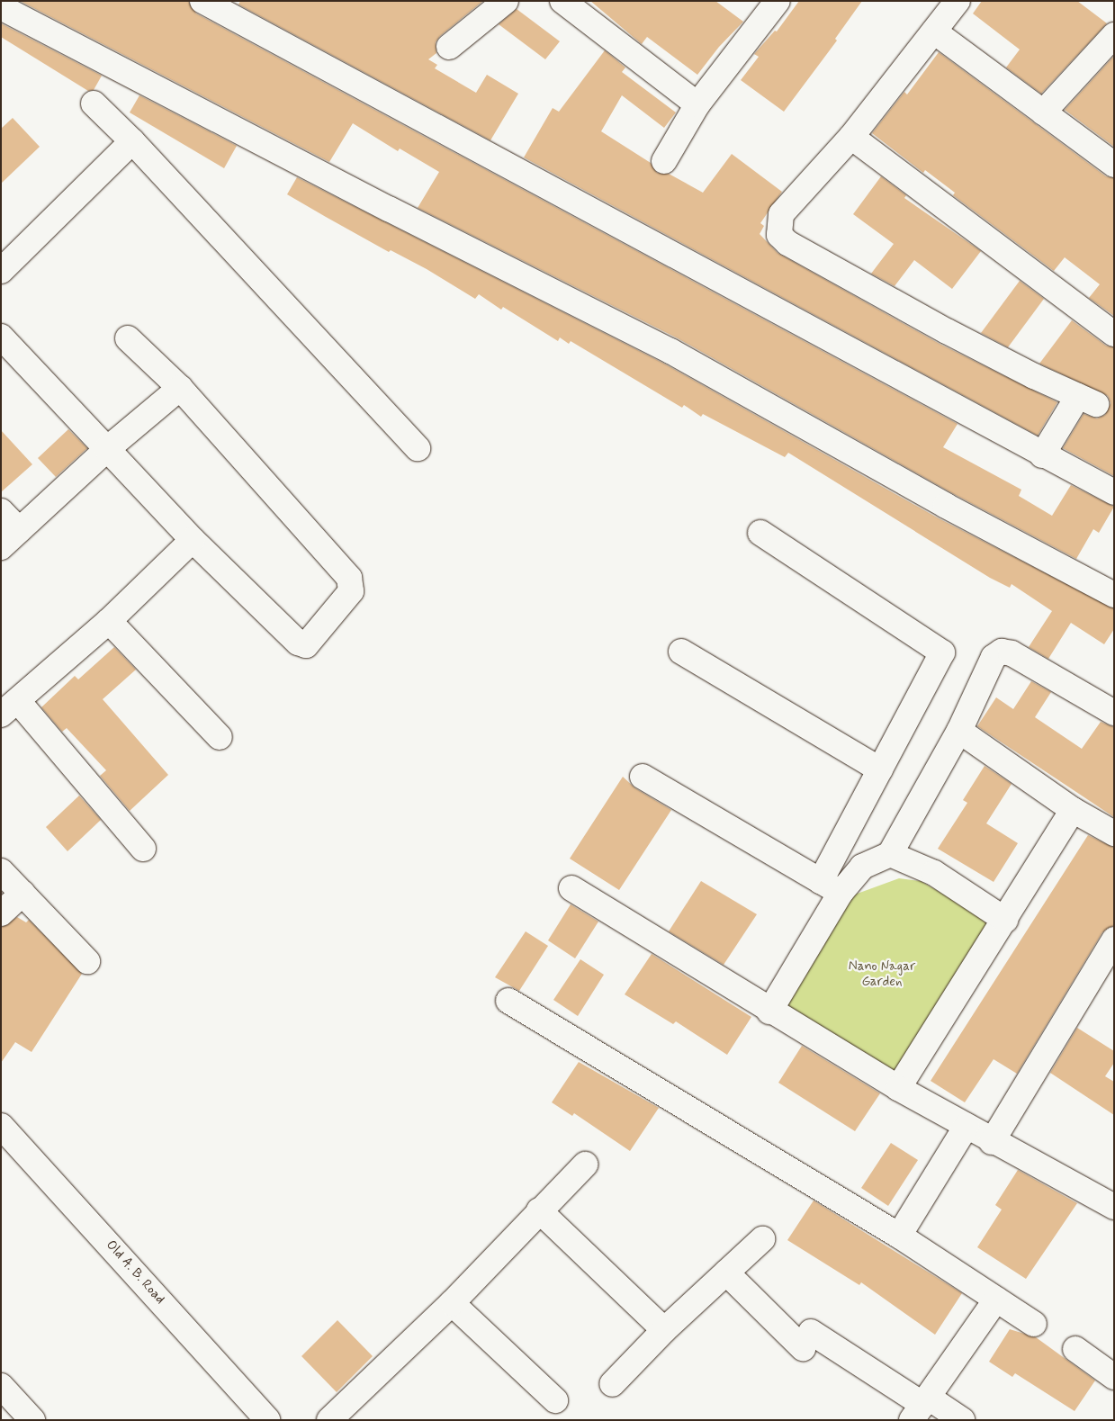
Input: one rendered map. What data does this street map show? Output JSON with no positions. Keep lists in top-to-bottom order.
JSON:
{
  "streets": {
    "street": ["Old A. B. Road"]
  },
  "parks": ["Nano Nagar Garden"]
}
